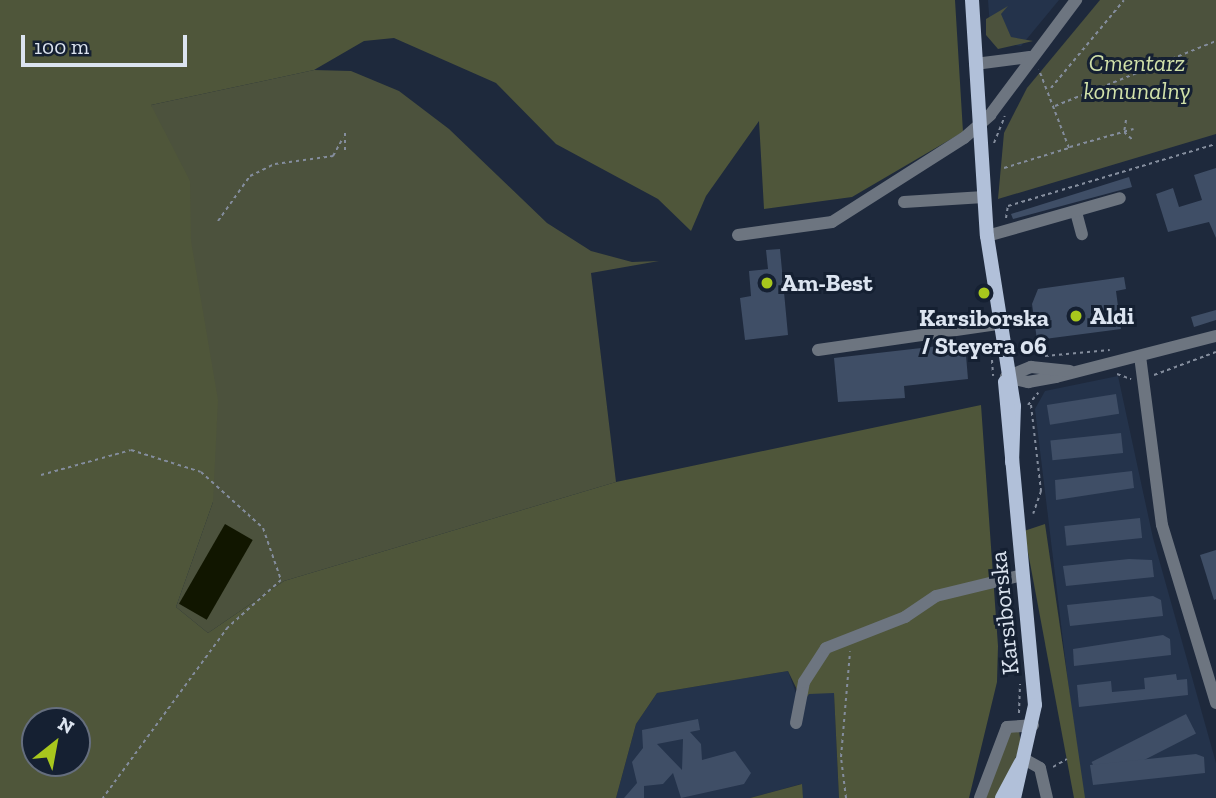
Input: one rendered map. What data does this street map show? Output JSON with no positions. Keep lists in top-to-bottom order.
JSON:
{
  "streets": {
    "main road": ["Karsiborska"]
  },
  "parks": ["Cmentarz komunalny"],
  "places": ["Am-Best", "Karsiborska / Steyera 06", "Aldi"],
  "scale_bar": "100 m",
  "north": "top right"
}
